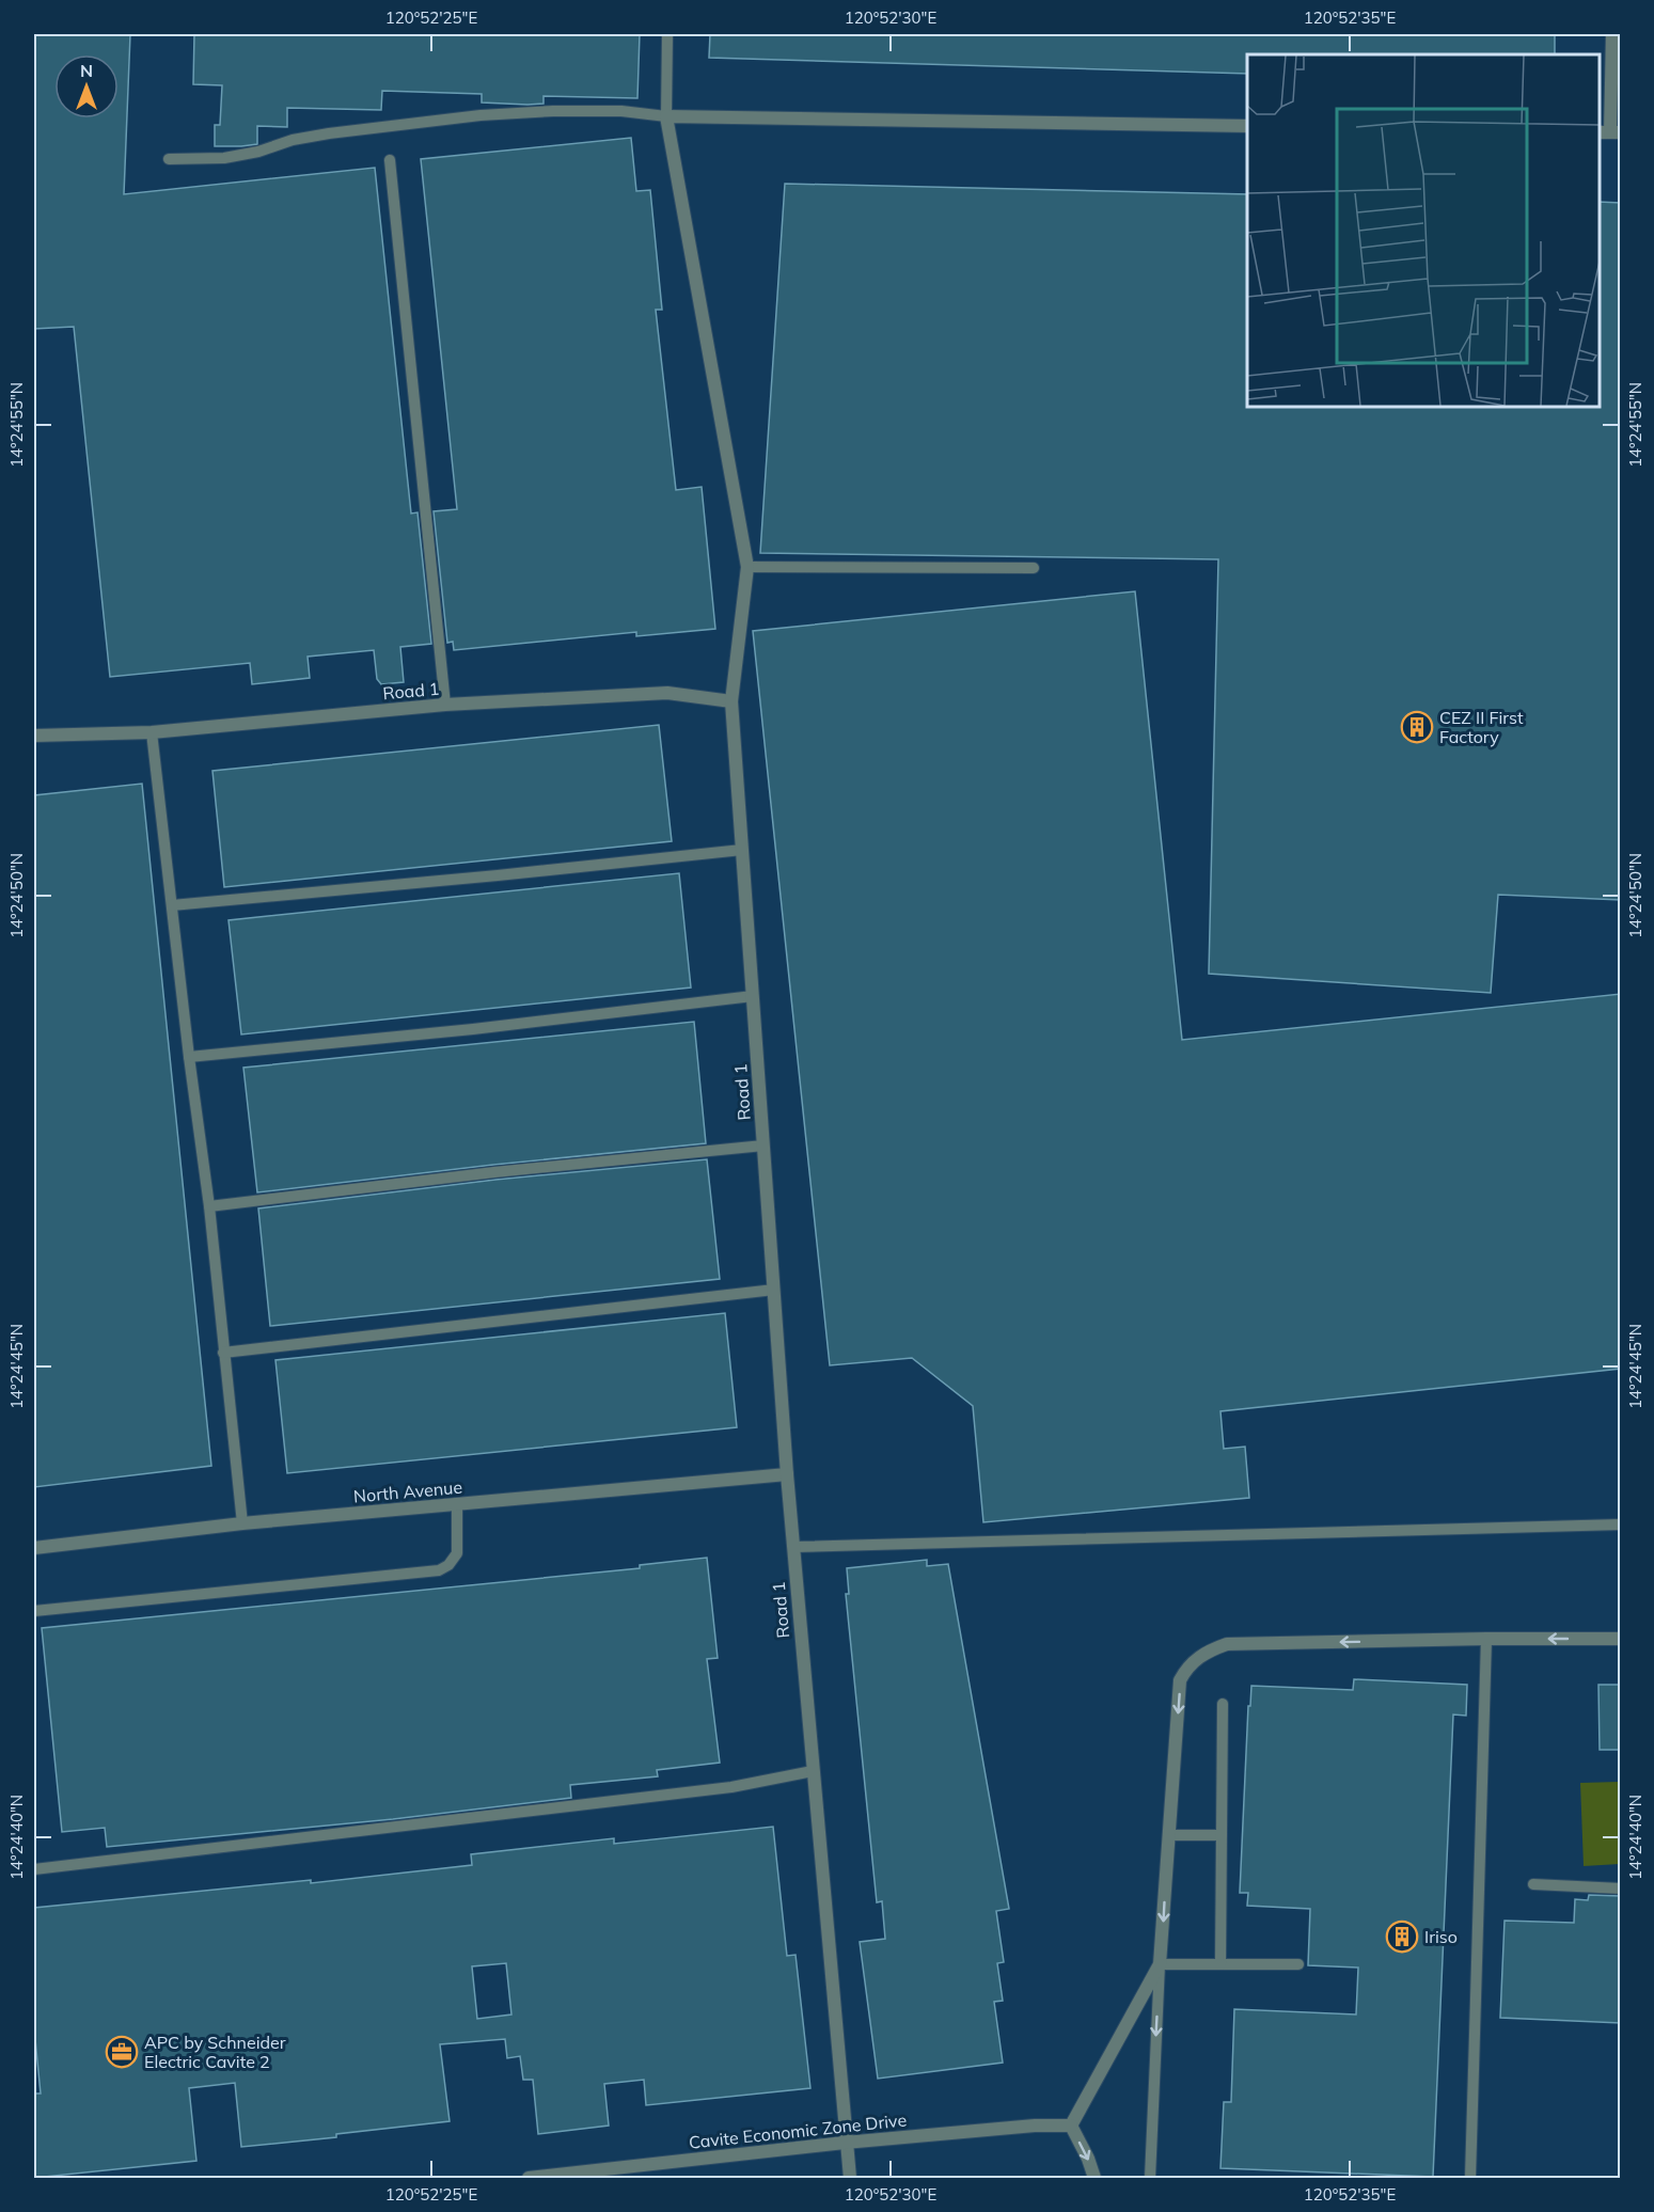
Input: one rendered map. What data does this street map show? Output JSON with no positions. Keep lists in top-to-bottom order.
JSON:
{
  "streets": {
    "street": ["Road 1", "North Avenue", "Cavite Economic Zone Drive"]
  },
  "crossings": [
    ["Road 1", "North Avenue"],
    ["Road 1", "Cavite Economic Zone Drive"]
  ],
  "places": {
    "building": ["CEZ II First Factory", "Iriso"],
    "office": ["APC by Schneider Electric Cavite 2"]
  },
  "north": "top",
  "coordinates": [
    "120°52'25\"E",
    "120°52'30\"E",
    "120°52'35\"E",
    "14°24'55\"N",
    "14°24'50\"N",
    "14°24'45\"N",
    "14°24'40\"N"
  ]
}
